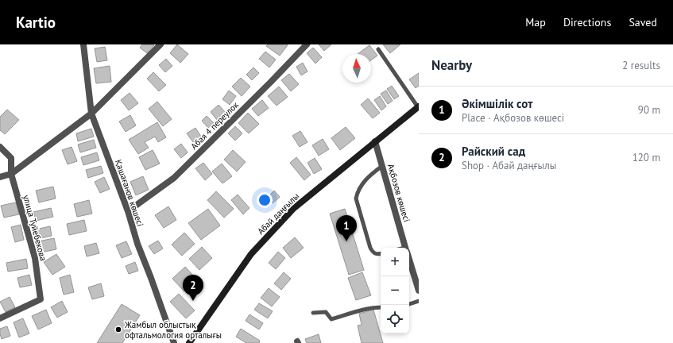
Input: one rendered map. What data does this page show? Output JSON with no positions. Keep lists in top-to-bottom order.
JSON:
{
  "streets": {
    "main road": ["Абай даңғылы"],
    "street": [
      "Абая 4 переулок",
      "Қашағанов көшесі",
      "Ақбозов көшесі",
      "улица Туйебекова"
    ]
  },
  "crossings": [
    ["Абая 4 переулок", "Қашағанов көшесі"],
    ["Ақбозов көшесі", "Абай даңғылы"]
  ],
  "places": ["Жамбыл облыстық офтальмология орталығы"],
  "north": "top",
  "page": {
    "header": "Kartio",
    "nav": ["Map", "Directions", "Saved"],
    "heading": ["Nearby", "2 results"],
    "list": [
      {
        "mark": "1",
        "name": "Әкімшілік сот",
        "note": "Place · Ақбозов көшесі",
        "value": "90 m"
      },
      {
        "mark": "2",
        "name": "Райский сад",
        "note": "Shop · Абай даңғылы",
        "value": "120 m"
      }
    ],
    "pins": ["1", "2"],
    "map_buttons": ["+", "−"]
  }
}
